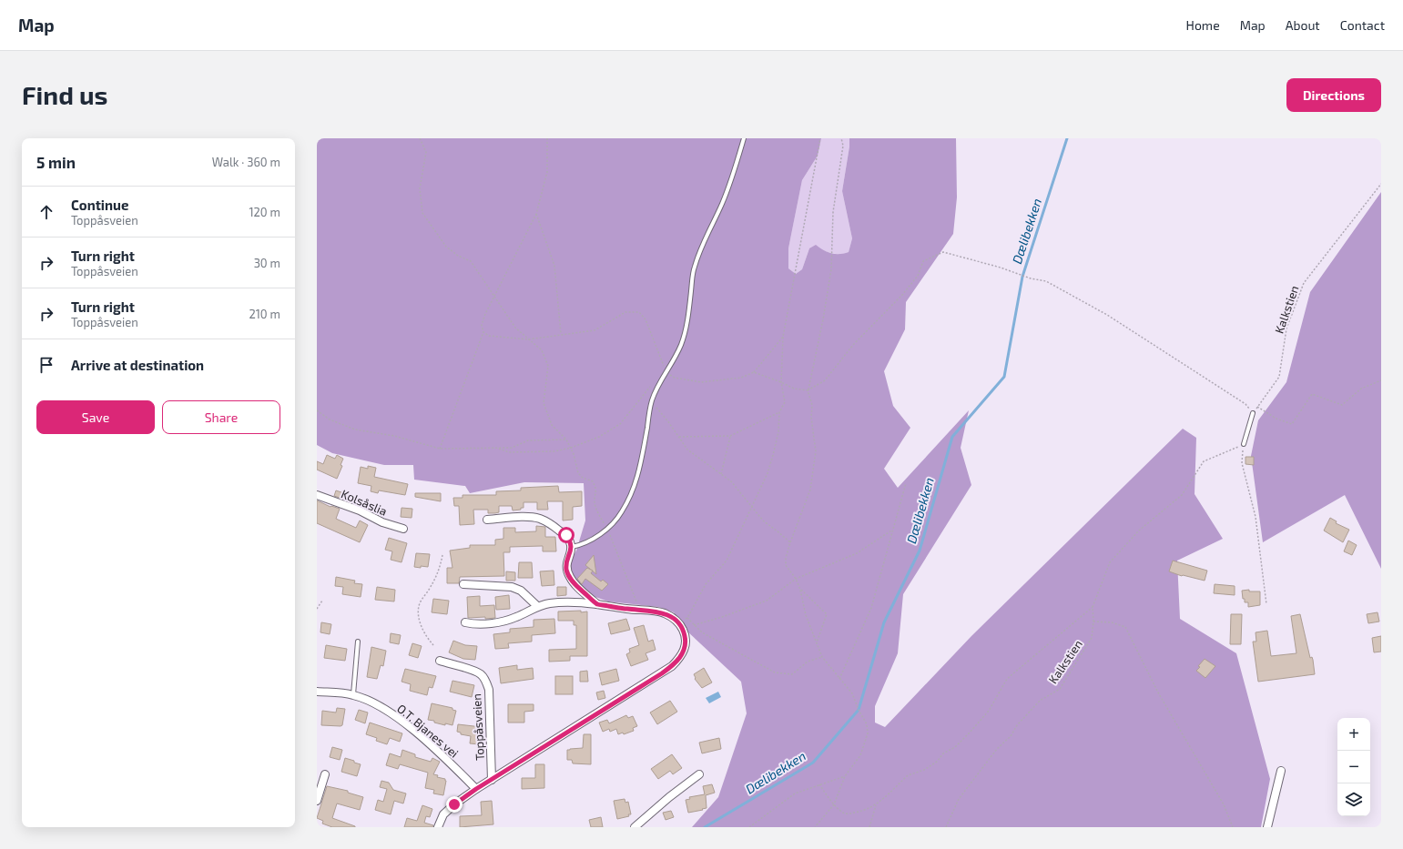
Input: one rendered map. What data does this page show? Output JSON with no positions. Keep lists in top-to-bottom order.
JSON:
{
  "streets": {
    "street": ["Kolsåslia", "Toppåsveien", "O.T. Bjanes vei"],
    "path": ["Kalkstien"]
  },
  "water": ["Dælibekken"],
  "page": {
    "header": "Map",
    "nav": [
      "Home",
      "Map",
      "About",
      "Contact"
    ],
    "buttons": [
      "Directions",
      ["Save", "Share"]
    ],
    "title": "Find us",
    "heading": ["5 min", "Walk · 360 m"],
    "list": [
      ["Continue", "Toppåsveien", "120 m"],
      ["Turn right", "Toppåsveien", "30 m"],
      ["Turn right", "Toppåsveien", "210 m"],
      "Arrive at destination"
    ],
    "map_buttons": ["+", "−"]
  }
}
